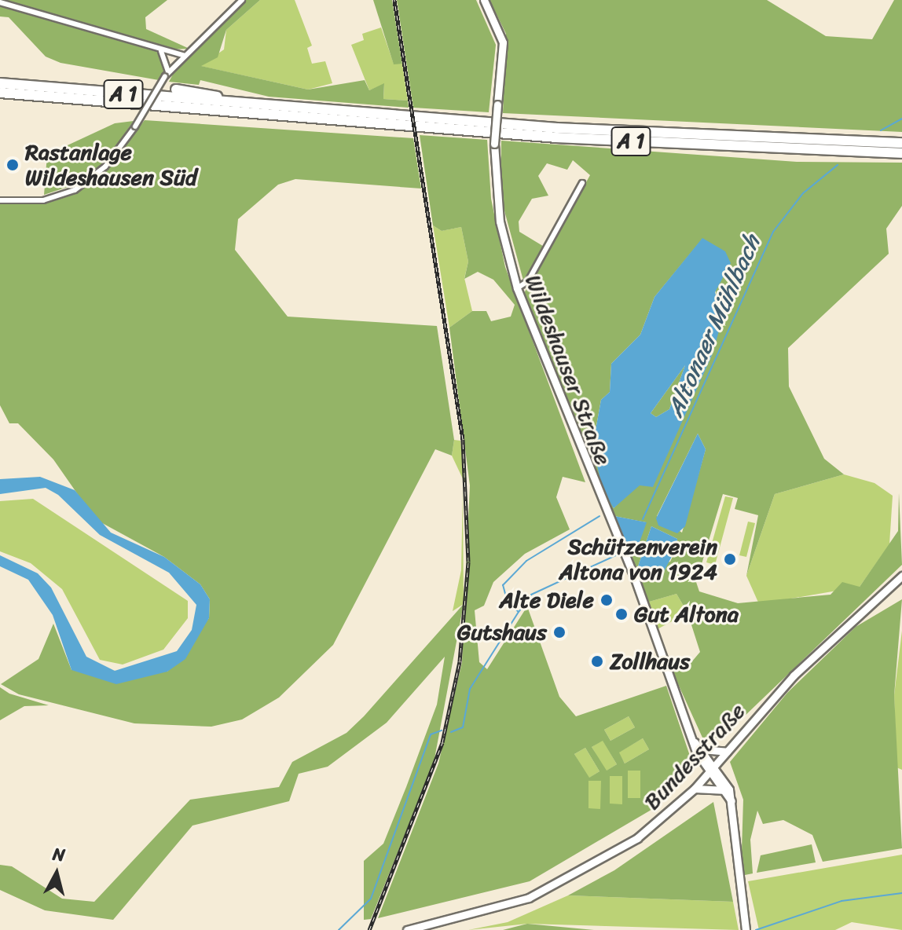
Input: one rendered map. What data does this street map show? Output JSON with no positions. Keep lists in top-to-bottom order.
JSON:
{
  "streets": {
    "highway": ["A 1"],
    "main road": ["Wildeshauser Straße", "Bundesstraße"]
  },
  "crossings": [
    ["Wildeshauser Straße", "Bundesstraße"]
  ],
  "water": ["Altonaer Mühlbach"],
  "places": [
    "Rastanlage Wildeshausen Süd",
    "Schützenverein Altona von 1924",
    "Alte Diele",
    "Gut Altona",
    "Gutshaus",
    "Zollhaus"
  ],
  "north": "top"
}
